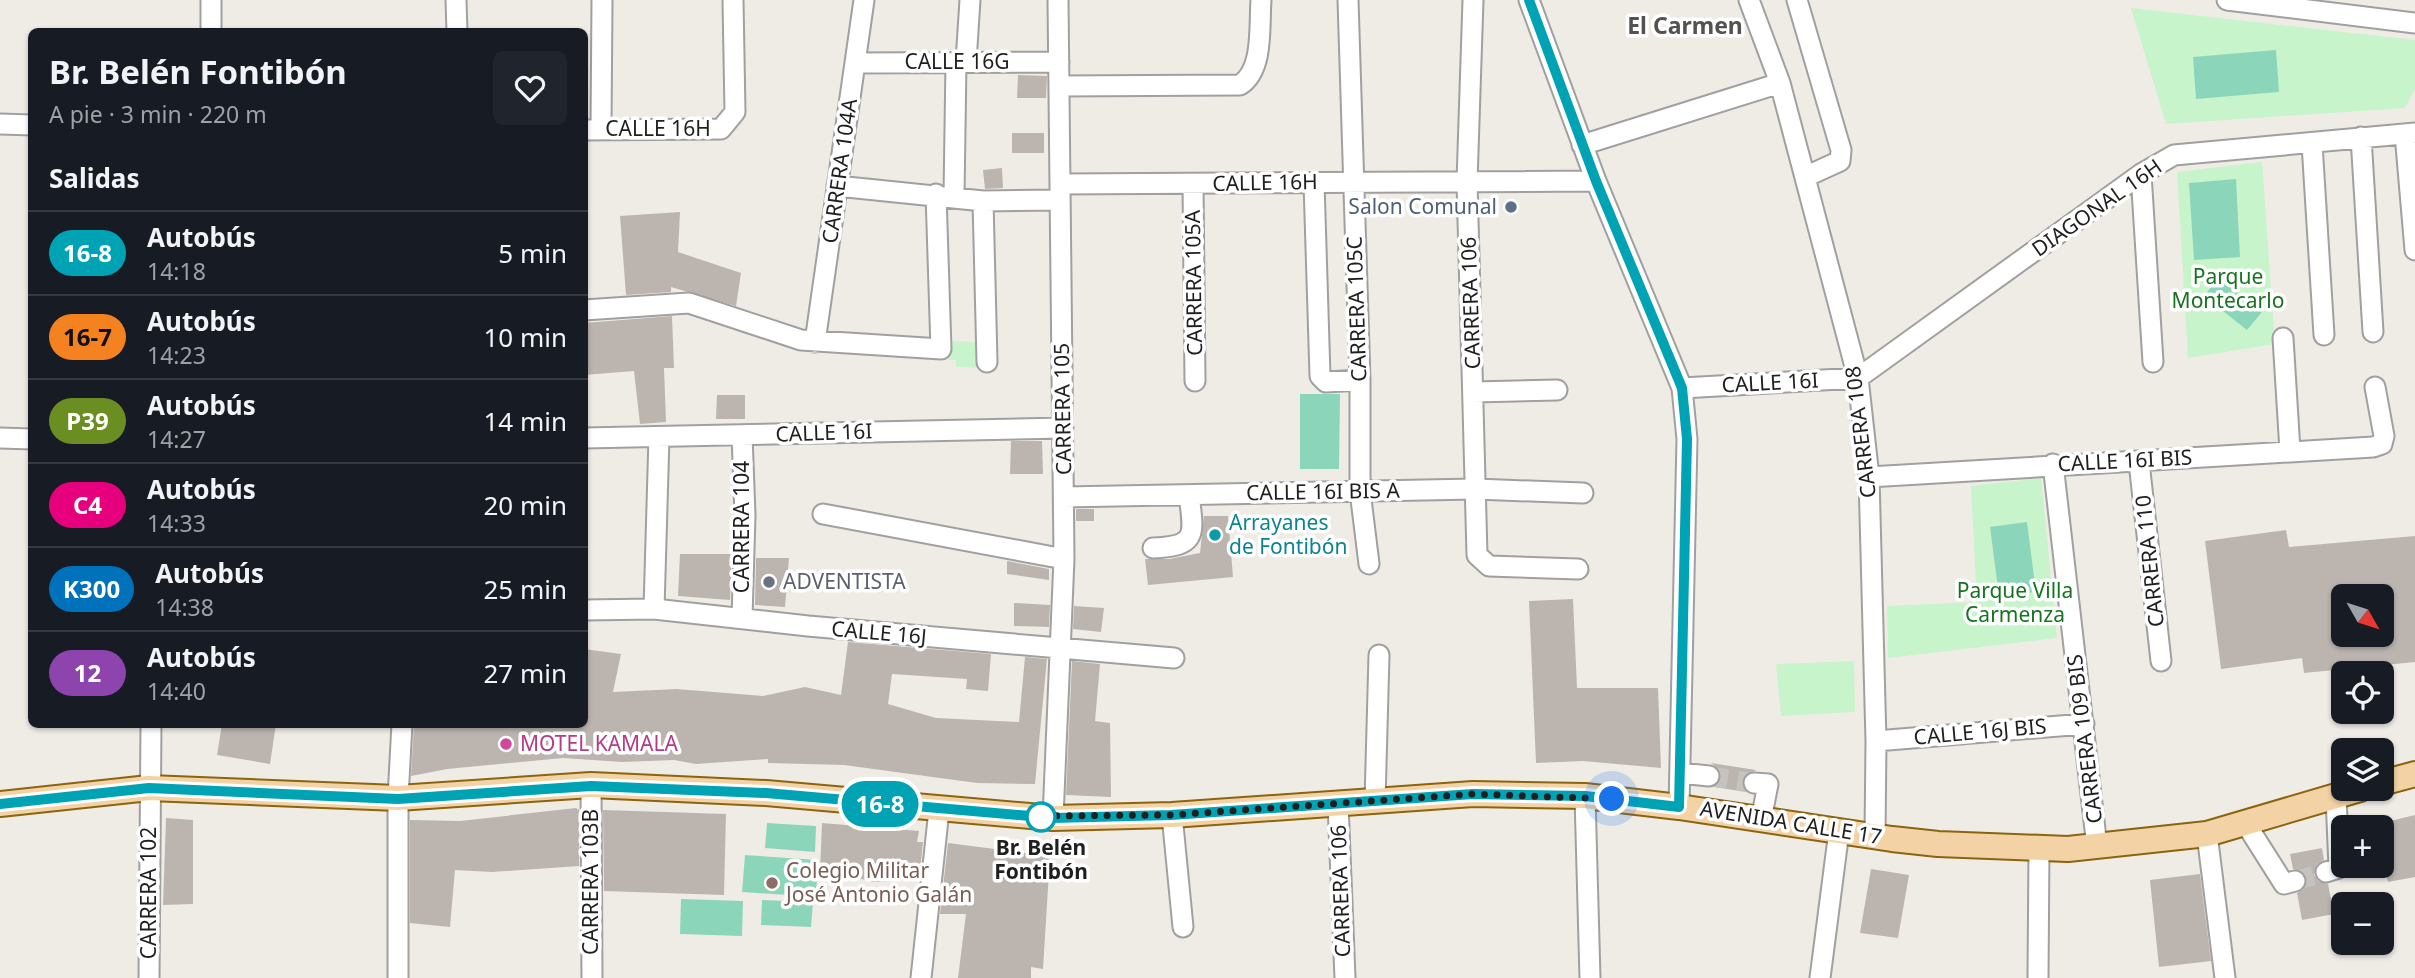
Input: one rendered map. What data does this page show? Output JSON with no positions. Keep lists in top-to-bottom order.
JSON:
{
  "streets": {
    "main road": ["AVENIDA CALLE 17"],
    "street": [
      "CALLE 16G",
      "CALLE 16H",
      "CARRERA 104A",
      "DIAGONAL 16H",
      "CARRERA 105A",
      "CARRERA 106",
      "CARRERA 105C",
      "CALLE 16I",
      "CARRERA 105",
      "CARRERA 108",
      "CALLE 16I BIS",
      "CALLE 16I BIS A",
      "CARRERA 104",
      "CARRERA 110",
      "CALLE 16J",
      "CALLE 16J BIS",
      "CARRERA 109 BIS",
      "CARRERA 103B",
      "CARRERA 102"
    ]
  },
  "crossings": [
    ["CALLE 16G", "CARRERA 104A"],
    ["CALLE 16G", "CARRERA 105"],
    ["CALLE 16H", "CARRERA 104A"],
    ["CALLE 16H", "CARRERA 105A"],
    ["CALLE 16H", "CARRERA 106"],
    ["CALLE 16H", "CARRERA 105C"],
    ["CALLE 16H", "CARRERA 105"],
    ["DIAGONAL 16H", "CALLE 16I"],
    ["DIAGONAL 16H", "CARRERA 108"],
    ["CARRERA 106", "CALLE 16I BIS A"],
    ["CARRERA 106", "AVENIDA CALLE 17"],
    ["CARRERA 105C", "CALLE 16I BIS A"],
    ["CALLE 16I", "CARRERA 105"],
    ["CALLE 16I", "CARRERA 108"],
    ["CALLE 16I", "CARRERA 104"],
    ["CARRERA 105", "CALLE 16I BIS A"],
    ["CARRERA 105", "CALLE 16J"],
    ["CARRERA 105", "AVENIDA CALLE 17"],
    ["CARRERA 108", "CALLE 16I BIS"],
    ["CARRERA 108", "CALLE 16J BIS"],
    ["CARRERA 108", "AVENIDA CALLE 17"],
    ["CALLE 16I BIS", "CARRERA 110"],
    ["CALLE 16I BIS", "CARRERA 109 BIS"],
    ["CARRERA 104", "CALLE 16J"],
    ["CALLE 16J BIS", "CARRERA 109 BIS"],
    ["CARRERA 109 BIS", "AVENIDA CALLE 17"],
    ["AVENIDA CALLE 17", "CARRERA 103B"],
    ["AVENIDA CALLE 17", "CARRERA 102"]
  ],
  "districts": ["El Carmen"],
  "parks": ["Parque Montecarlo", "Parque Villa Carmenza"],
  "places": [
    "Salon Comunal",
    "Arrayanes de Fontibón",
    "ADVENTISTA",
    "MOTEL KAMALA",
    "Br. Belén Fontibón",
    "Colegio Militar José Antonio Galán"
  ],
  "lines": ["bus line 16-8"],
  "north": "bottom right",
  "page": {
    "on_map": "16-8",
    "heading": [
      ["Br. Belén Fontibón", "A pie · 3 min · 220 m"],
      "Salidas"
    ],
    "list": [
      {
        "mark": "16-8",
        "name": "Autobús",
        "note": "14:18",
        "value": "5 min"
      },
      {
        "mark": "16-7",
        "name": "Autobús",
        "note": "14:23",
        "value": "10 min"
      },
      {
        "mark": "P39",
        "name": "Autobús",
        "note": "14:27",
        "value": "14 min"
      },
      {
        "mark": "C4",
        "name": "Autobús",
        "note": "14:33",
        "value": "20 min"
      },
      {
        "mark": "K300",
        "name": "Autobús",
        "note": "14:38",
        "value": "25 min"
      },
      {
        "mark": "12",
        "name": "Autobús",
        "note": "14:40",
        "value": "27 min"
      }
    ],
    "map_buttons": ["+", "−"]
  }
}
